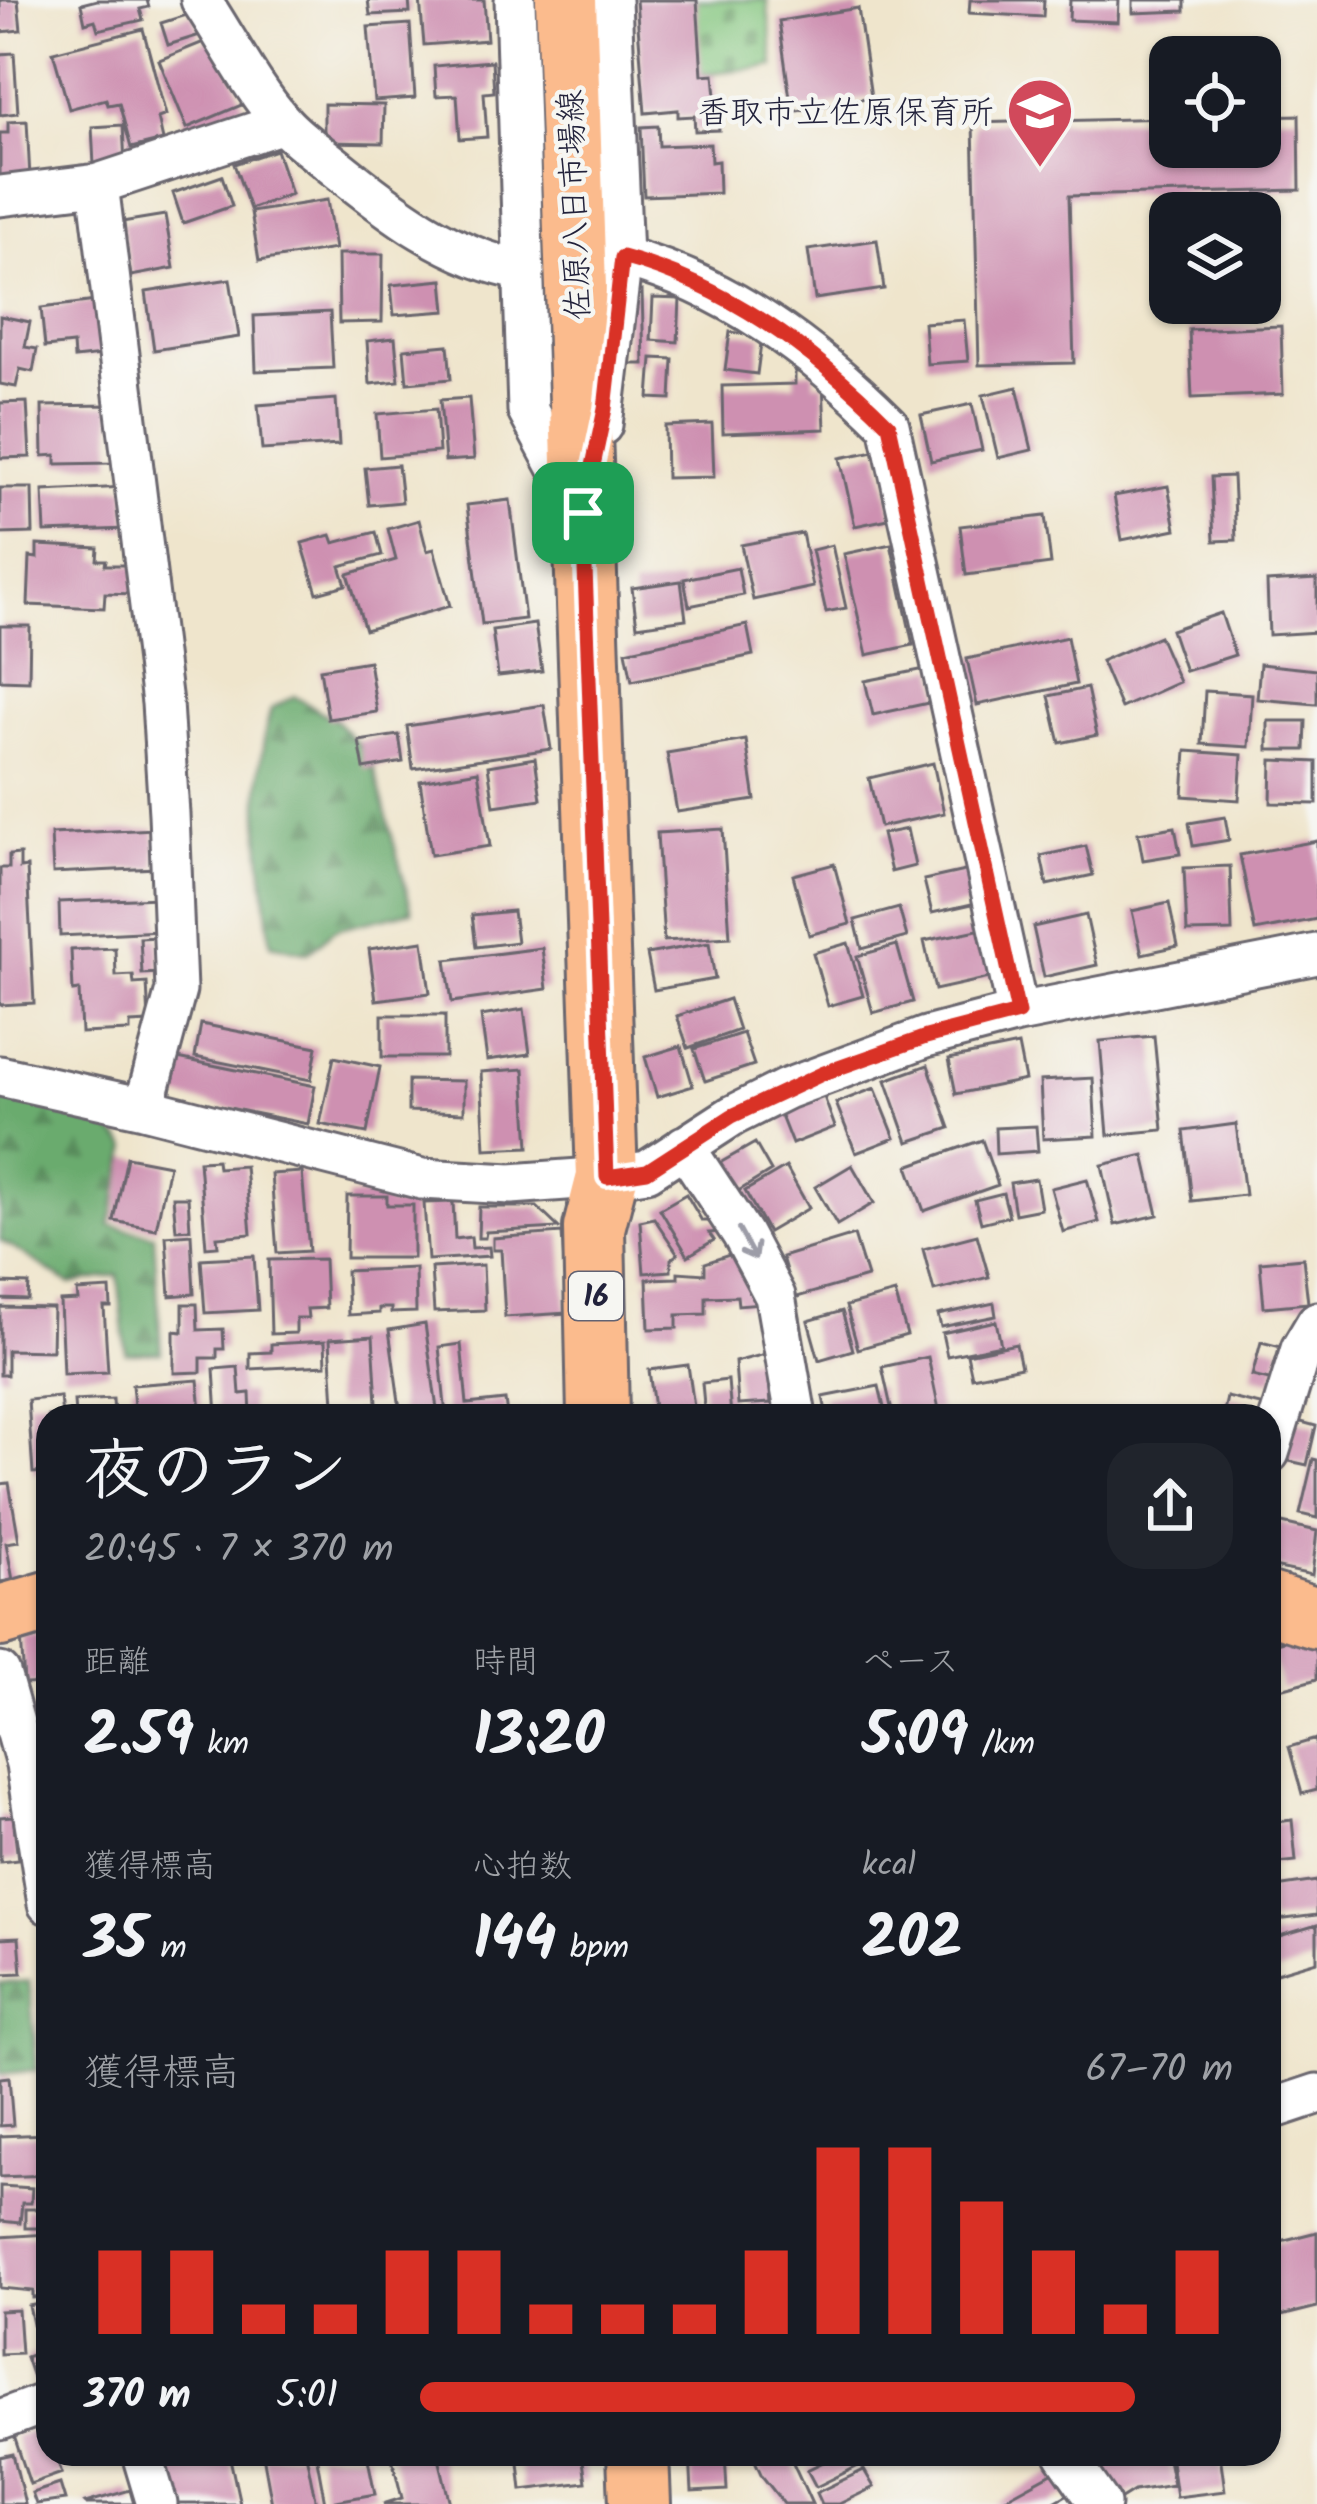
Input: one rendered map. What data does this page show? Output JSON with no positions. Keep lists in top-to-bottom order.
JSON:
{
  "streets": {
    "main road": ["佐原八日市場線", "16"]
  },
  "places": {
    "school or university": ["香取市立佐原保育所"]
  },
  "page": {
    "heading": ["夜のラン", "20:45 · 7 × 370 m"],
    "stats": [
      ["距離", "2.59 km"],
      ["時間", "13:20"],
      ["ペース", "5:09 /km"],
      ["獲得標高", "35 m"],
      ["心拍数", "144 bpm"],
      ["kcal", "202"]
    ],
    "chart": ["獲得標高", "67–70 m"],
    "list": [
      {
        "name": "370 m",
        "note": "5:01"
      }
    ]
  }
}
